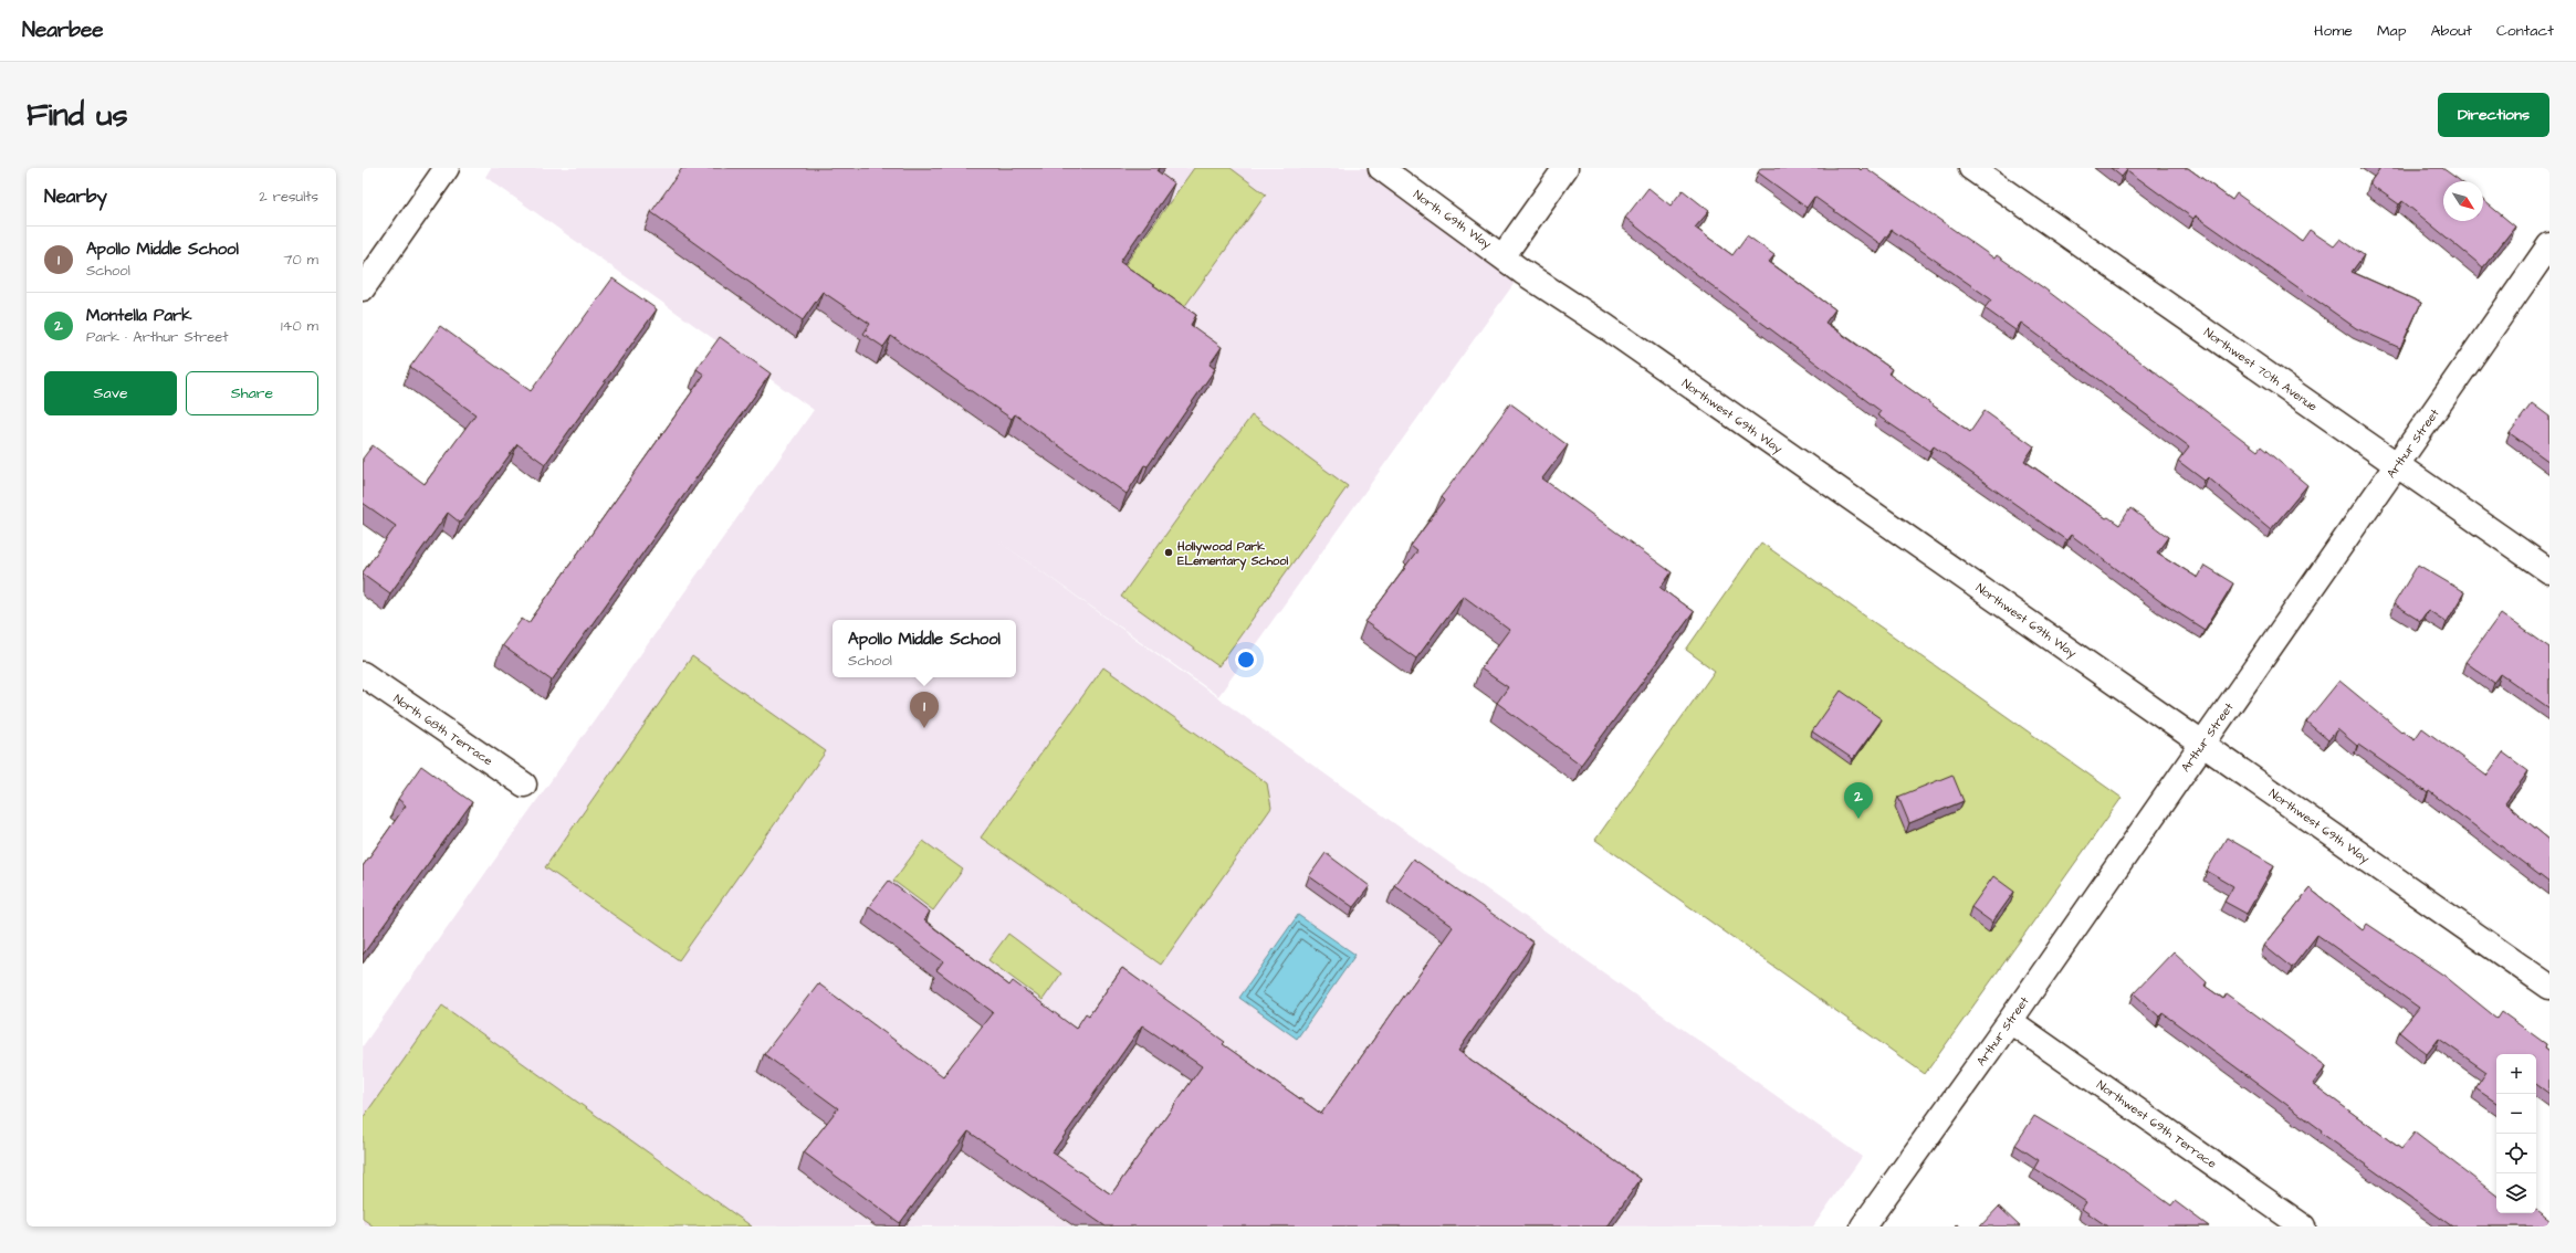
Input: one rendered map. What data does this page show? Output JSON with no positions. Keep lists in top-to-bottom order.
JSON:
{
  "streets": {
    "street": [
      "North 69th Way",
      "Northwest 70th Avenue",
      "Northwest 69th Way",
      "Arthur Street",
      "North 68th Terrace",
      "Northwest 69th Terrace"
    ]
  },
  "crossings": [
    ["North 69th Way", "Northwest 69th Way"],
    ["Northwest 70th Avenue", "Arthur Street"],
    ["Northwest 69th Way", "Arthur Street"],
    ["Arthur Street", "Northwest 69th Terrace"]
  ],
  "places": ["Hollywood Park ELementary School"],
  "north": "bottom right",
  "page": {
    "header": "Nearbee",
    "nav": [
      "Home",
      "Map",
      "About",
      "Contact"
    ],
    "buttons": [
      "Directions",
      ["Save", "Share"]
    ],
    "title": "Find us",
    "heading": ["Nearby", "2 results"],
    "list": [
      {
        "mark": "1",
        "name": "Apollo Middle School",
        "note": "School",
        "value": "70 m"
      },
      {
        "mark": "2",
        "name": "Montella Park",
        "note": "Park · Arthur Street",
        "value": "140 m"
      }
    ],
    "popup": ["Apollo Middle School", "School"],
    "pins": ["1", "2"],
    "map_buttons": ["+", "−"]
  }
}
